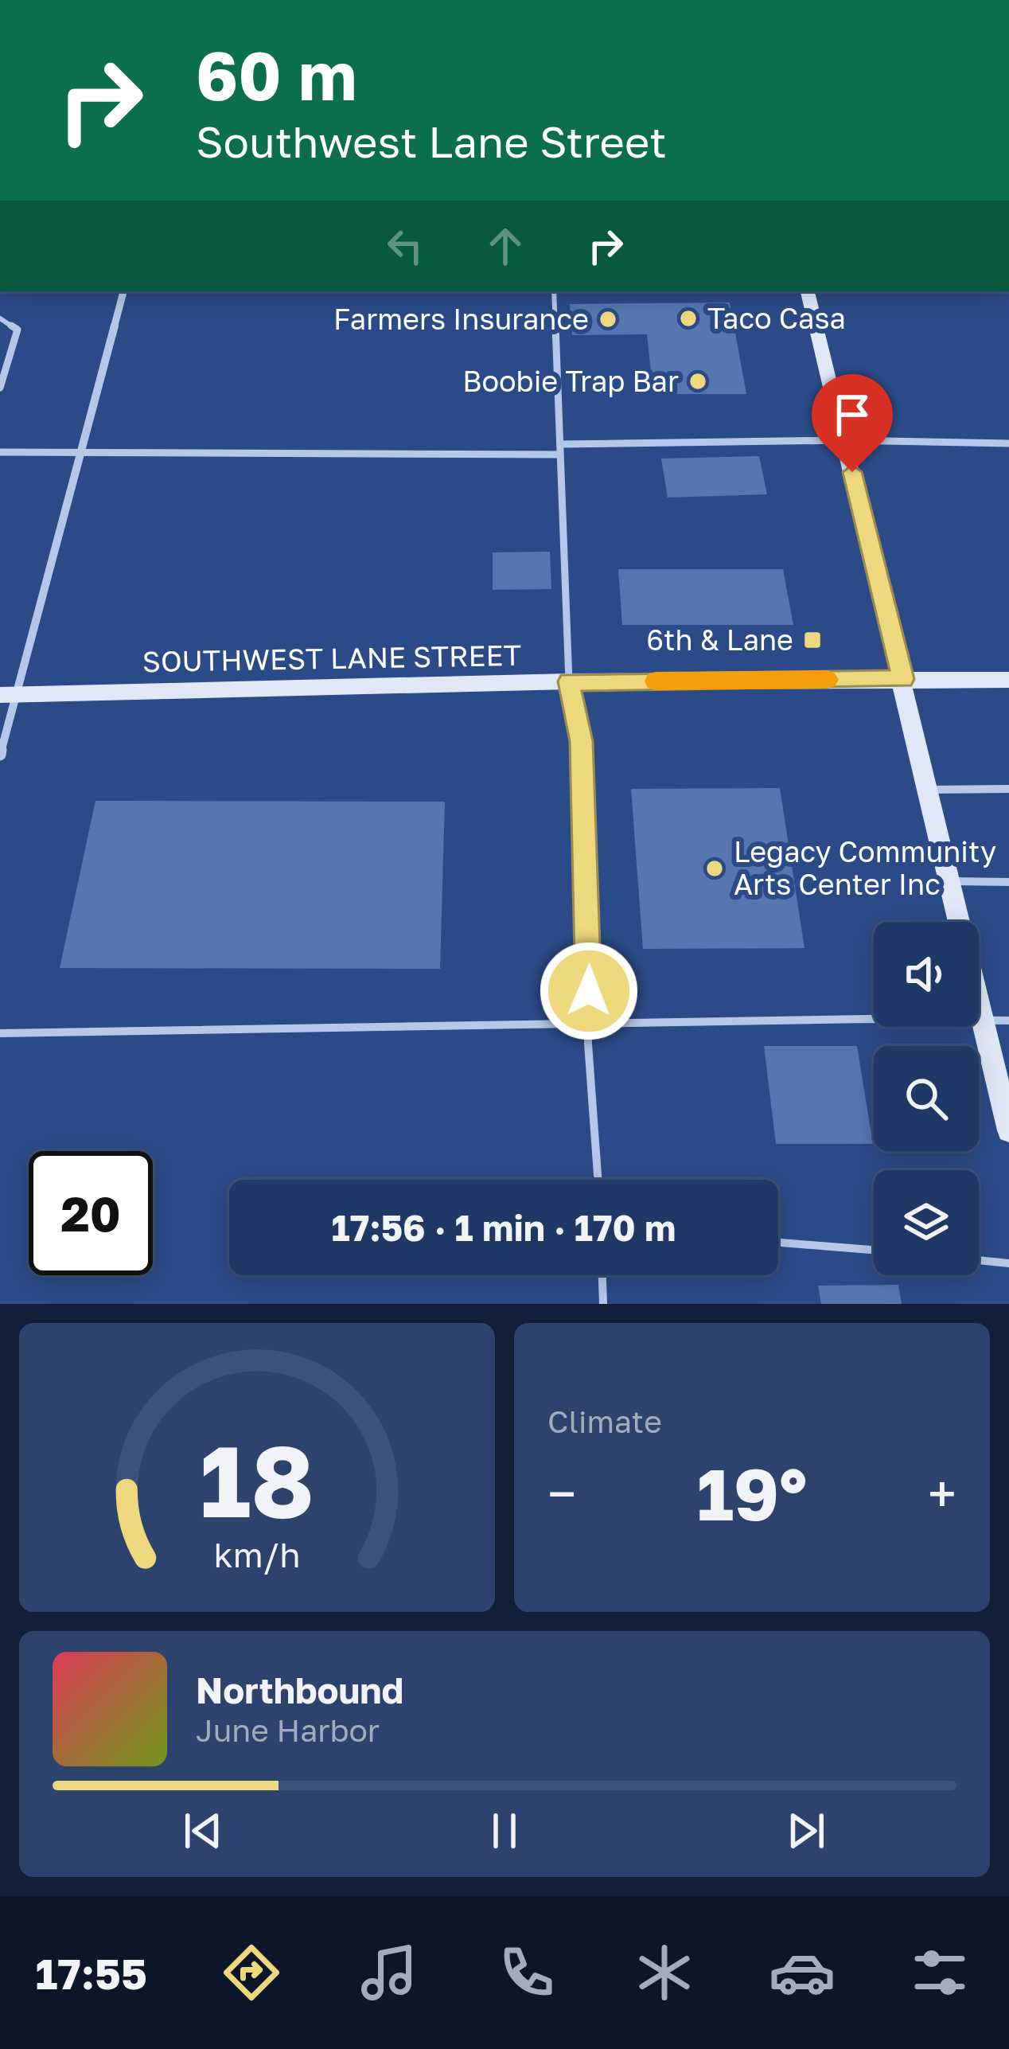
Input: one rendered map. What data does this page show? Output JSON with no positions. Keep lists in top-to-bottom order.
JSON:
{
  "streets": {
    "main road": ["SOUTHWEST LANE STREET"]
  },
  "places": {
    "other": [
      "Taco Casa",
      "Farmers Insurance",
      "Boobie Trap Bar",
      "Legacy Community Arts Center Inc"
    ],
    "transit": ["6th & Lane"]
  },
  "page": {
    "turn": ["60 m", "Southwest Lane Street"],
    "limit": "20",
    "trip": "17:56 · 1 min · 170 m",
    "tile": "Climate",
    "heat": ["−", "19°", "+"],
    "song": ["Northbound", "June Harbor"],
    "tabs": "17:55",
    "gauge": ["18", "km/h"]
  }
}
